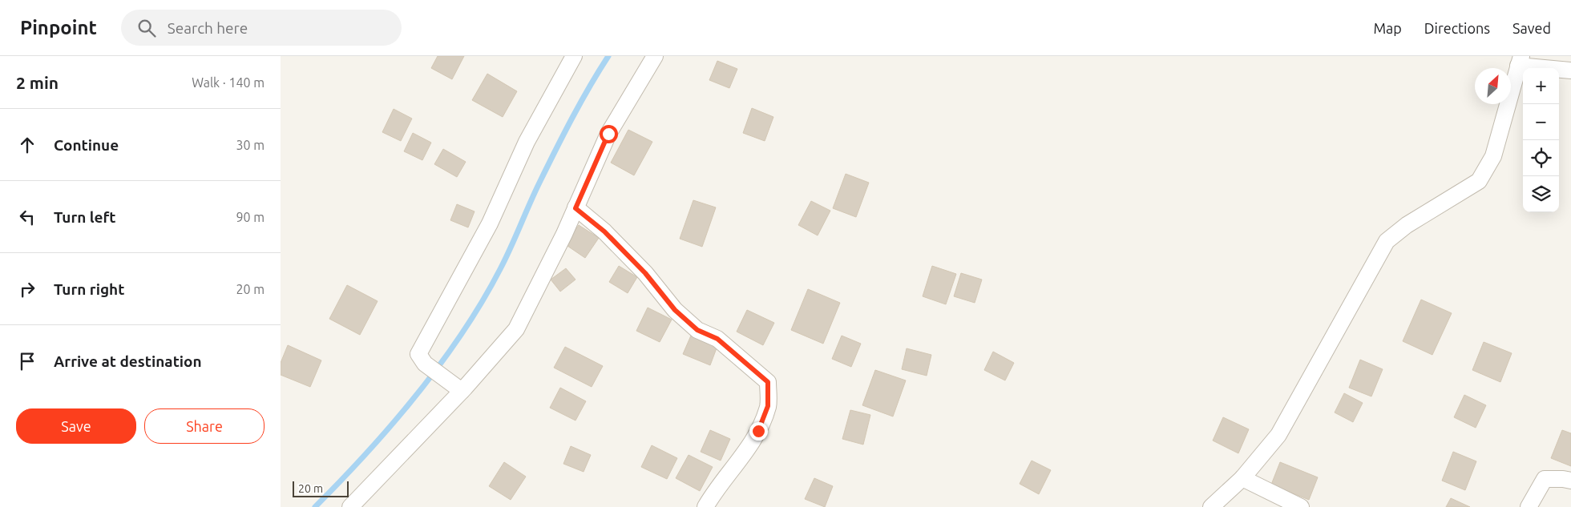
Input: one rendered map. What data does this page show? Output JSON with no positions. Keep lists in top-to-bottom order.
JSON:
{
  "scale_bar": "20 m",
  "north": "top right",
  "page": {
    "header": "Pinpoint",
    "search": "Search here",
    "nav": ["Map", "Directions", "Saved"],
    "heading": ["2 min", "Walk · 140 m"],
    "map_buttons": ["+", "−"],
    "list": [
      ["Continue", "30 m"],
      ["Turn left", "90 m"],
      ["Turn right", "20 m"],
      "Arrive at destination"
    ],
    "buttons": ["Save", "Share"],
    "scale": "20 m"
  }
}
